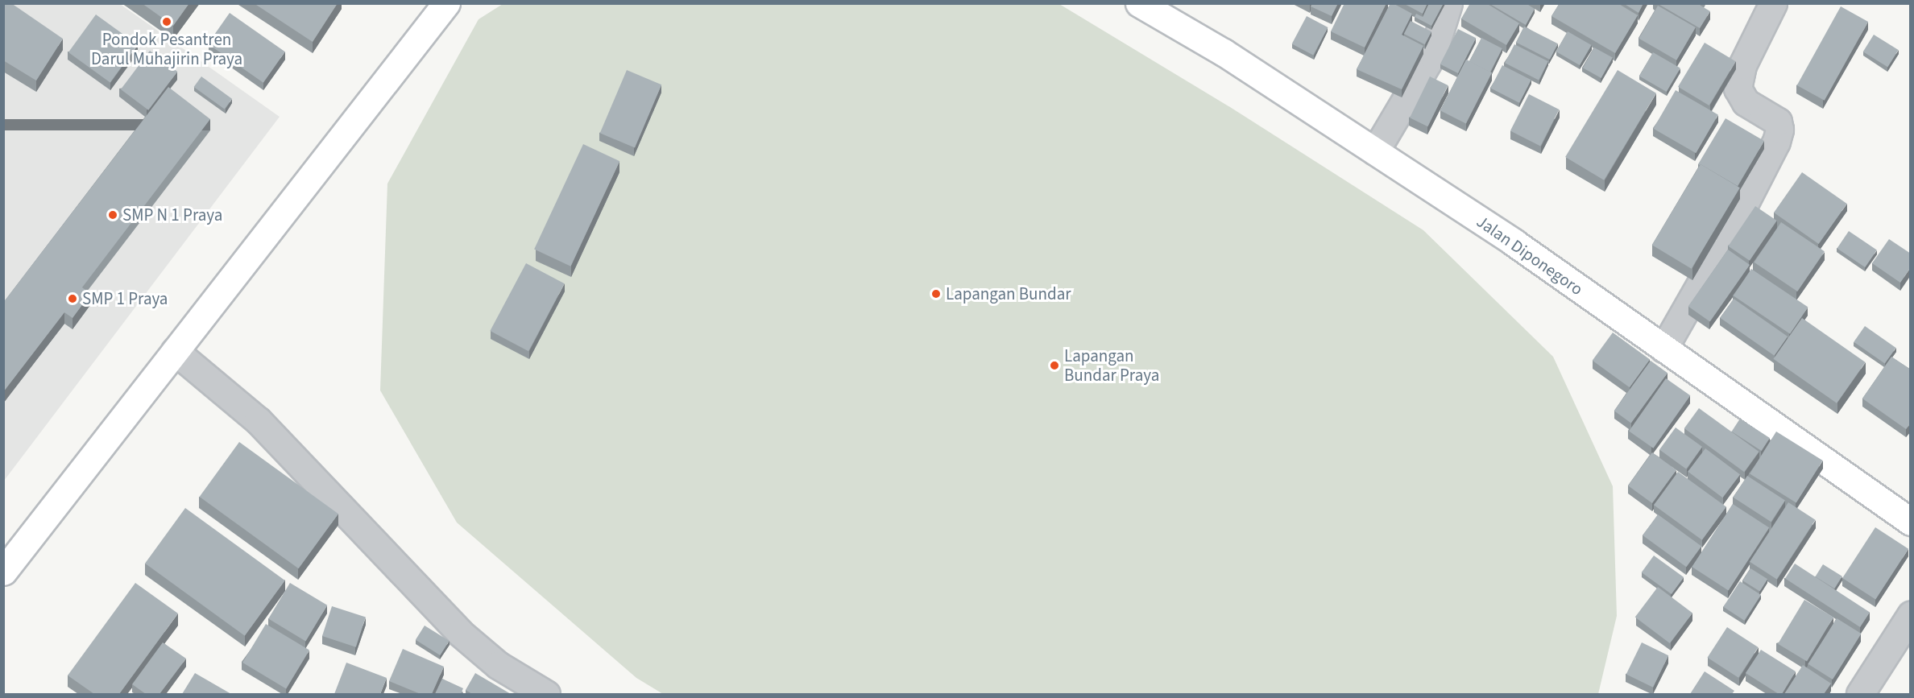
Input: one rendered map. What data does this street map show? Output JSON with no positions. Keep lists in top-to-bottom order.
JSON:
{
  "streets": {
    "main road": ["Jalan Diponegoro"]
  },
  "places": [
    "Pondok Pesantren Darul Muhajirin Praya",
    "SMP N 1 Praya",
    "Lapangan Bundar",
    "SMP 1 Praya",
    "Lapangan Bundar Praya"
  ]
}
